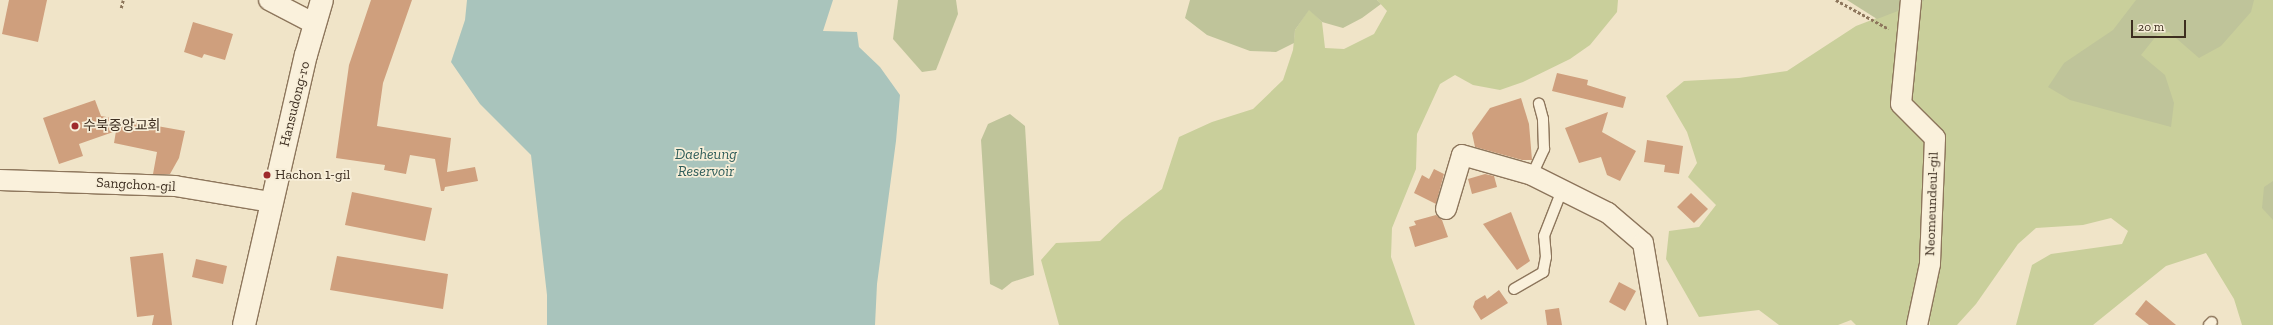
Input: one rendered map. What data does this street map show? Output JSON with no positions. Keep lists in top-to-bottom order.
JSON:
{
  "streets": {
    "street": ["Hansudong-ro", "Sangchon-gil", "Neomeundeul-gil"]
  },
  "crossings": [
    ["Hansudong-ro", "Sangchon-gil"]
  ],
  "water": ["Daeheung Reservoir"],
  "places": ["수북중앙교회", "Hachon 1-gil"],
  "scale_bar": "20 m"
}
